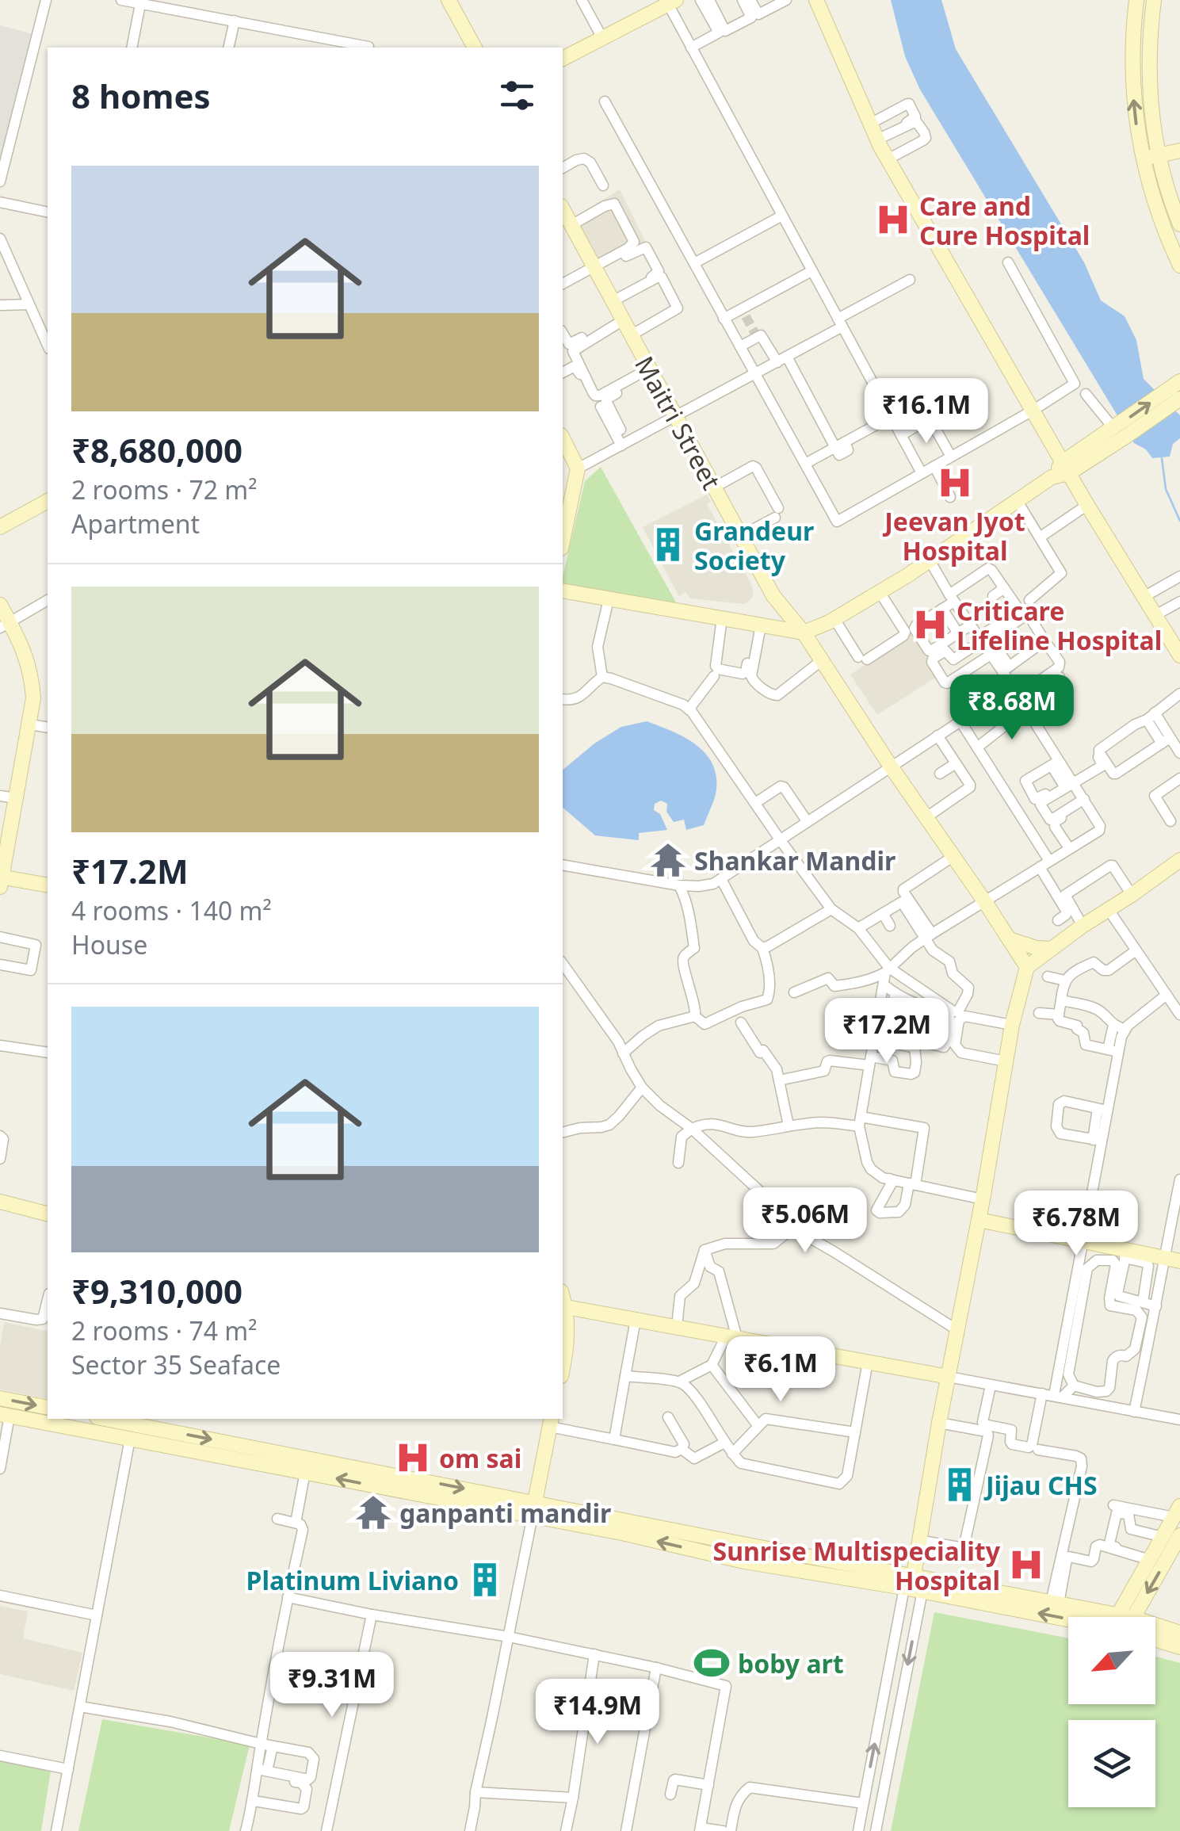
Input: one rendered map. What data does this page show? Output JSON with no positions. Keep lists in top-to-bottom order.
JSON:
{
  "streets": {
    "street": ["Maitri Street"]
  },
  "places": {
    "hospital": [
      "Care and Cure Hospital",
      "Jeevan Jyot Hospital",
      "Criticare Lifeline Hospital",
      "om sai",
      "Sunrise Multispeciality Hospital"
    ],
    "building": ["Grandeur Society", "Jijau CHS", "Platinum Liviano"],
    "temple": ["Shankar Mandir", "ganpanti mandir"],
    "sports": ["boby art"]
  },
  "north": "bottom left",
  "page": {
    "heading": "8 homes",
    "list": [
      {
        "name": "₹8,680,000",
        "note": "2 rooms · 72 m² · Apartment"
      },
      {
        "name": "₹17.2M",
        "note": "4 rooms · 140 m² · House"
      },
      {
        "name": "₹9,310,000",
        "note": "2 rooms · 74 m² · Sector 35 Seaface"
      }
    ],
    "price": [
      "₹16.1M",
      "₹8.68M",
      "₹17.2M",
      "₹5.06M",
      "₹6.78M",
      "₹6.1M",
      "₹9.31M",
      "₹14.9M"
    ]
  }
}
